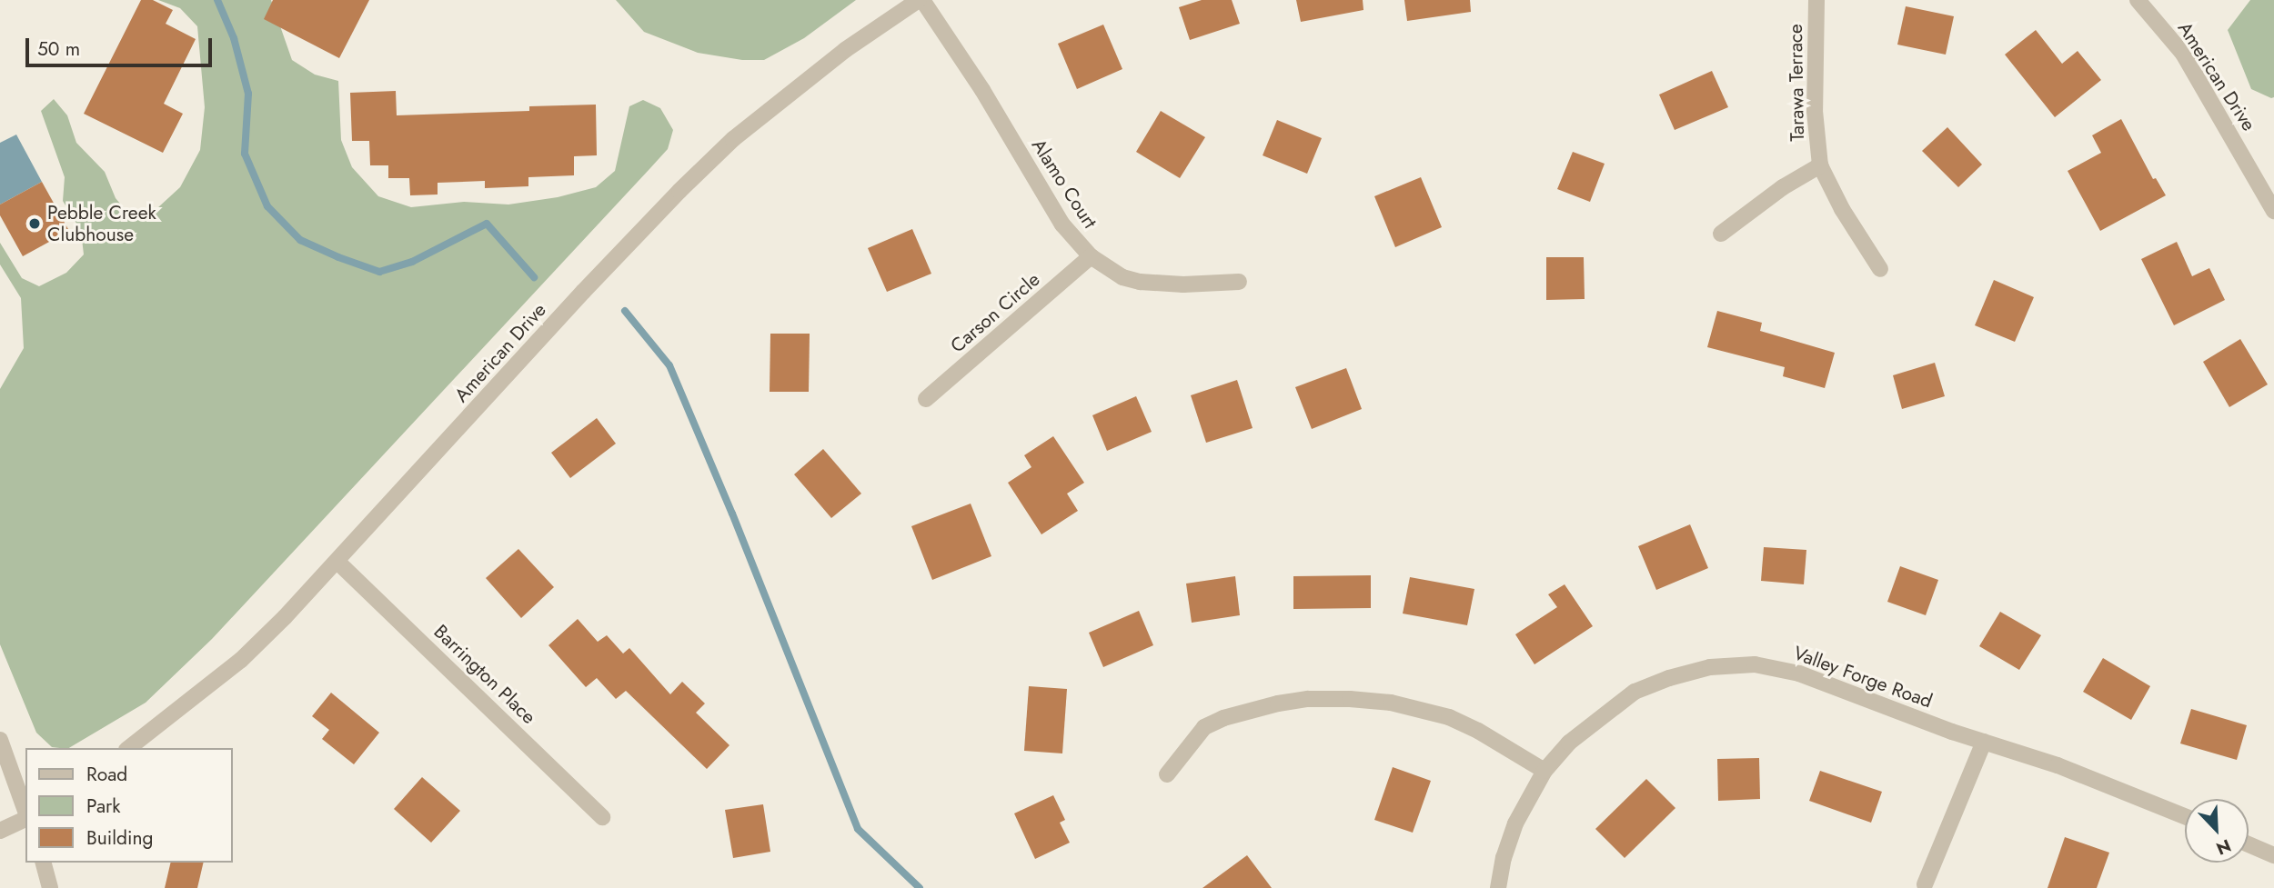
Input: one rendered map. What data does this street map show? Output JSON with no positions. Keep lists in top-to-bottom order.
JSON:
{
  "streets": {
    "street": [
      "American Drive",
      "Tarawa Terrace",
      "Alamo Court",
      "Carson Circle",
      "Barrington Place",
      "Valley Forge Road"
    ]
  },
  "crossings": [
    ["American Drive", "Alamo Court"],
    ["American Drive", "Barrington Place"],
    ["Alamo Court", "Carson Circle"]
  ],
  "places": ["Pebble Creek Clubhouse"],
  "legend": ["Road", "Park", "Building"],
  "scale_bar": "50 m",
  "north": "bottom right"
}
